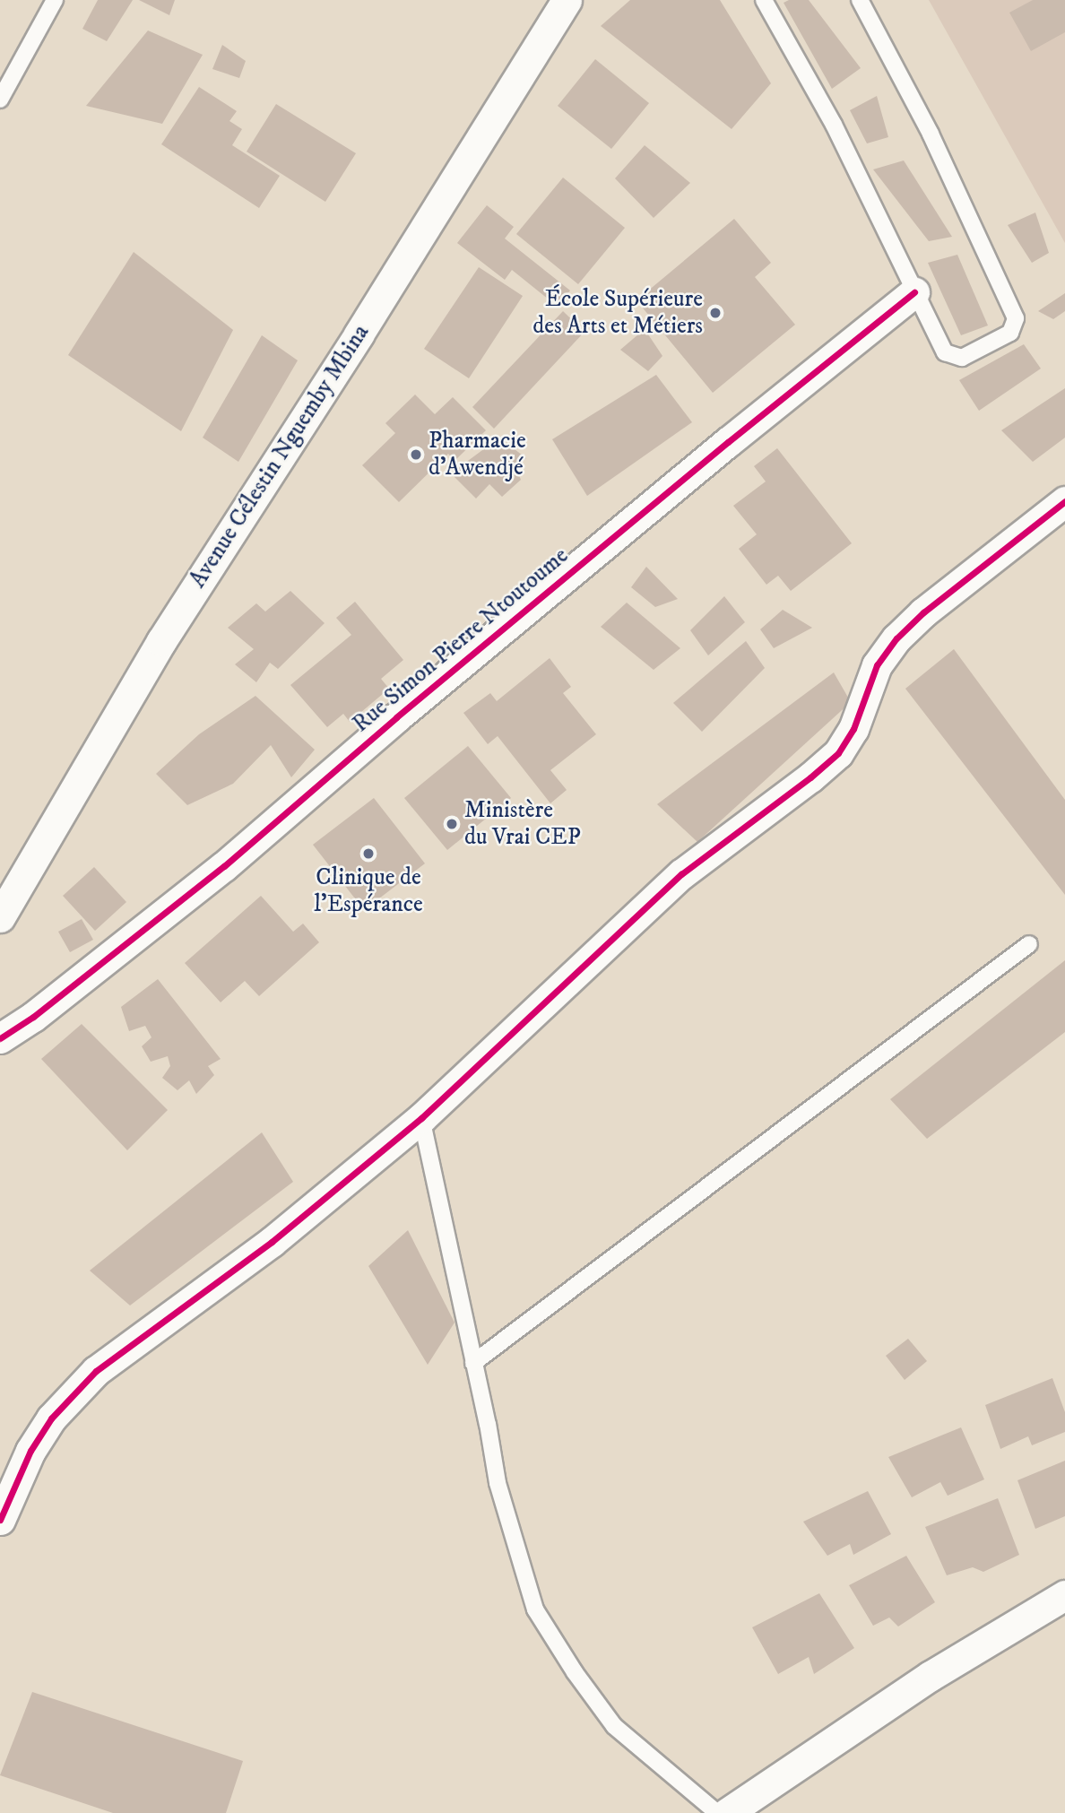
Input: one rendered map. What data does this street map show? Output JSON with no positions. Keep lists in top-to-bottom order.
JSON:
{
  "streets": {
    "street": ["Avenue Célestin Nguemby Mbina", "Rue Simon Pierre Ntoutoume"]
  },
  "places": [
    "École Supérieure des Arts et Métiers",
    "Pharmacie d'Awendjé",
    "Ministère du Vrai CEP",
    "Clinique de l'Espérance"
  ]
}
